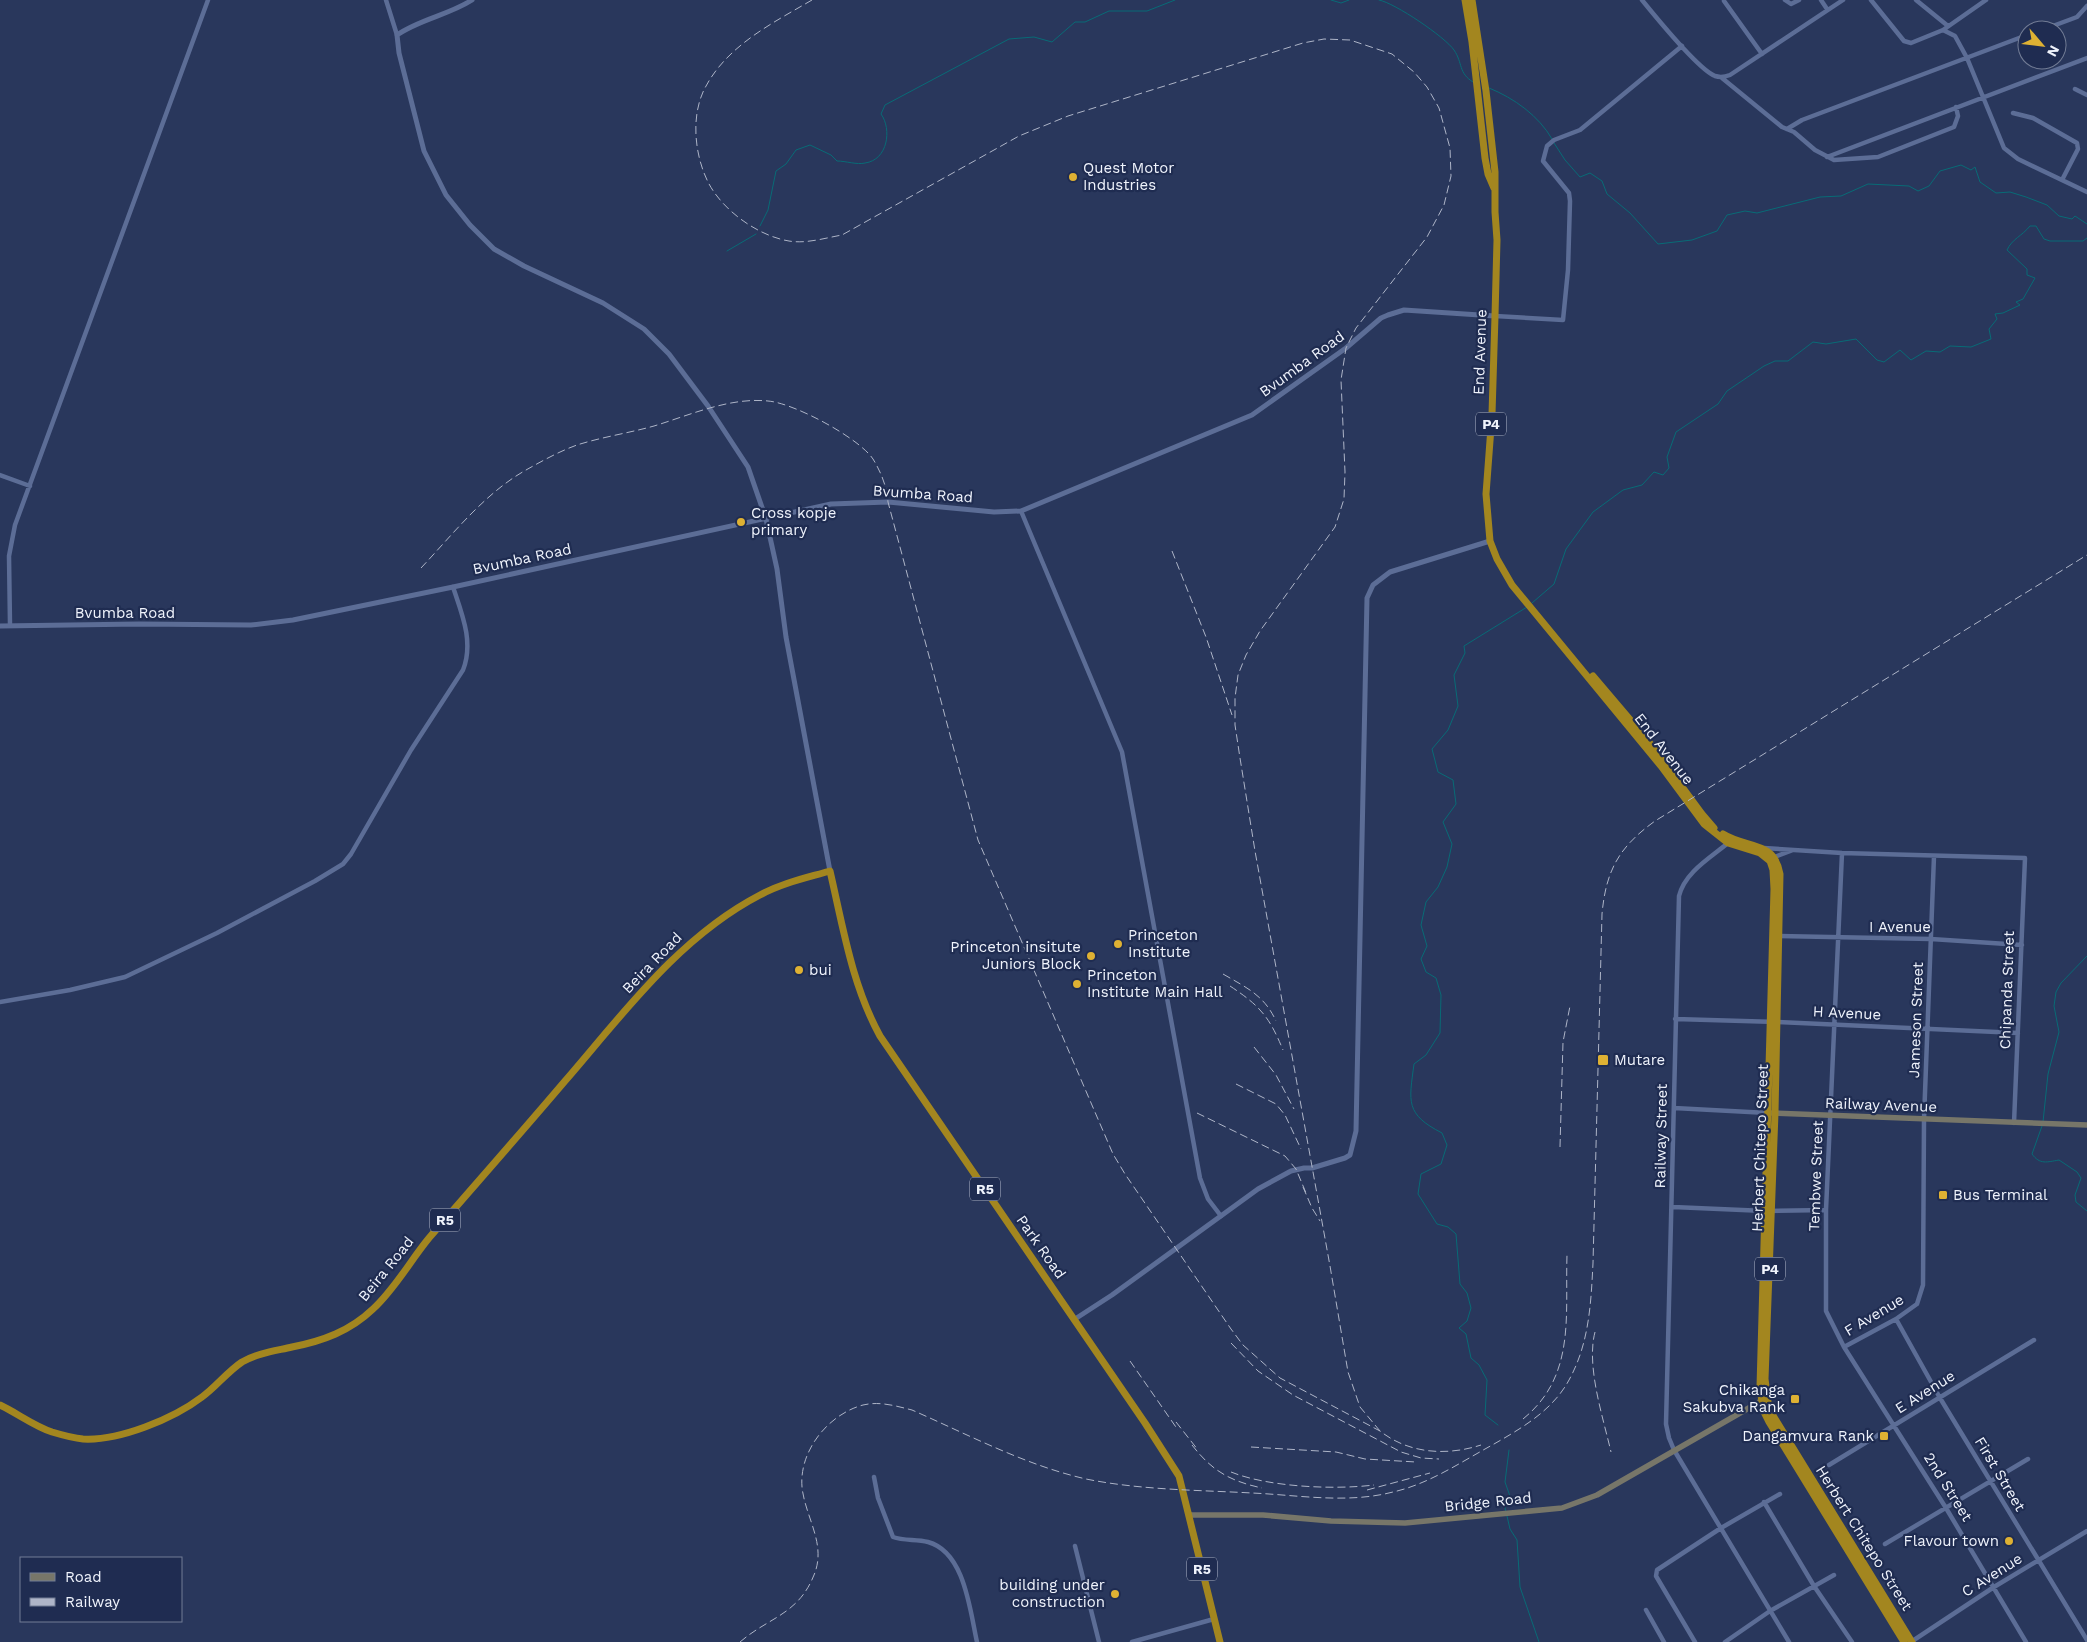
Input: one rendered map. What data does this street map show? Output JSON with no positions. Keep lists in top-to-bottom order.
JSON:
{
  "streets": {
    "highway": [
      "End Avenue",
      "P4",
      "Beira Road",
      "Herbert Chitepo Street",
      "R5",
      "Park Road"
    ],
    "main road": ["Railway Avenue", "Bridge Road"],
    "street": [
      "Bvumba Road",
      "I Avenue",
      "Chipanda Street",
      "H Avenue",
      "Jameson Street",
      "Railway Street",
      "Tembwe Street",
      "F Avenue",
      "E Avenue",
      "First Street",
      "2nd Street",
      "C Avenue"
    ]
  },
  "crossings": [
    ["End Avenue", "Bvumba Road"],
    ["End Avenue", "P4"],
    ["End Avenue", "Chipanda Street"],
    ["End Avenue", "Jameson Street"],
    ["End Avenue", "Railway Street"],
    ["End Avenue", "Herbert Chitepo Street"],
    ["End Avenue", "Tembwe Street"],
    ["I Avenue", "Chipanda Street"],
    ["I Avenue", "Jameson Street"],
    ["I Avenue", "Herbert Chitepo Street"],
    ["I Avenue", "Tembwe Street"],
    ["Beira Road", "Park Road"],
    ["Chipanda Street", "H Avenue"],
    ["Chipanda Street", "Railway Avenue"],
    ["H Avenue", "Jameson Street"],
    ["H Avenue", "Railway Street"],
    ["H Avenue", "Herbert Chitepo Street"],
    ["H Avenue", "Tembwe Street"],
    ["Jameson Street", "Railway Avenue"],
    ["Jameson Street", "F Avenue"],
    ["Railway Avenue", "Railway Street"],
    ["Railway Avenue", "Herbert Chitepo Street"],
    ["Railway Avenue", "Tembwe Street"],
    ["Railway Street", "Bridge Road"],
    ["Herbert Chitepo Street", "Bridge Road"],
    ["Herbert Chitepo Street", "C Avenue"],
    ["Tembwe Street", "F Avenue"],
    ["Tembwe Street", "2nd Street"],
    ["Park Road", "Bridge Road"],
    ["F Avenue", "First Street"],
    ["F Avenue", "2nd Street"],
    ["E Avenue", "First Street"],
    ["E Avenue", "2nd Street"],
    ["First Street", "C Avenue"],
    ["2nd Street", "C Avenue"]
  ],
  "places": {
    "other": [
      "Quest Motor Industries",
      "Cross kopje primary",
      "Princeton Institute",
      "Princeton insitute Juniors Block",
      "bui",
      "Princeton Institute Main Hall",
      "Flavour town",
      "building under construction"
    ],
    "transit": [
      "Mutare",
      "Bus Terminal",
      "Chikanga Sakubva Rank",
      "Dangamvura Rank"
    ]
  },
  "legend": ["Road", "Railway"],
  "north": "bottom right"
}
